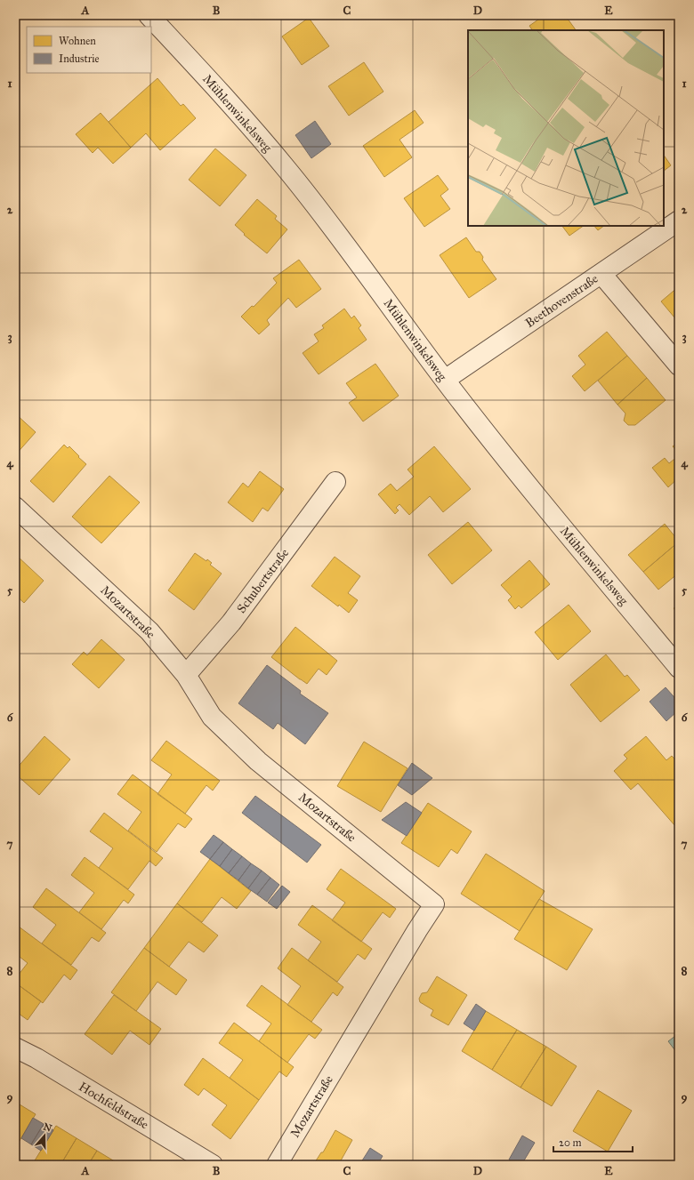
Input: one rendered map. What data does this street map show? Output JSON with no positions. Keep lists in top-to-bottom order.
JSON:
{
  "streets": {
    "street": [
      "Mühlenwinkelsweg",
      "Beethovenstraße",
      "Schubertstraße",
      "Mozartstraße",
      "Hochfeldstraße"
    ]
  },
  "crossings": [
    ["Mühlenwinkelsweg", "Beethovenstraße"],
    ["Schubertstraße", "Mozartstraße"]
  ],
  "legend": ["Wohnen", "Industrie"],
  "scale_bar": "20 m",
  "north": "top",
  "grid": {
    "columns": [
      "A",
      "B",
      "C",
      "D",
      "E"
    ],
    "rows": [
      "1",
      "2",
      "3",
      "4",
      "5",
      "6",
      "7",
      "8",
      "9"
    ]
  }
}
